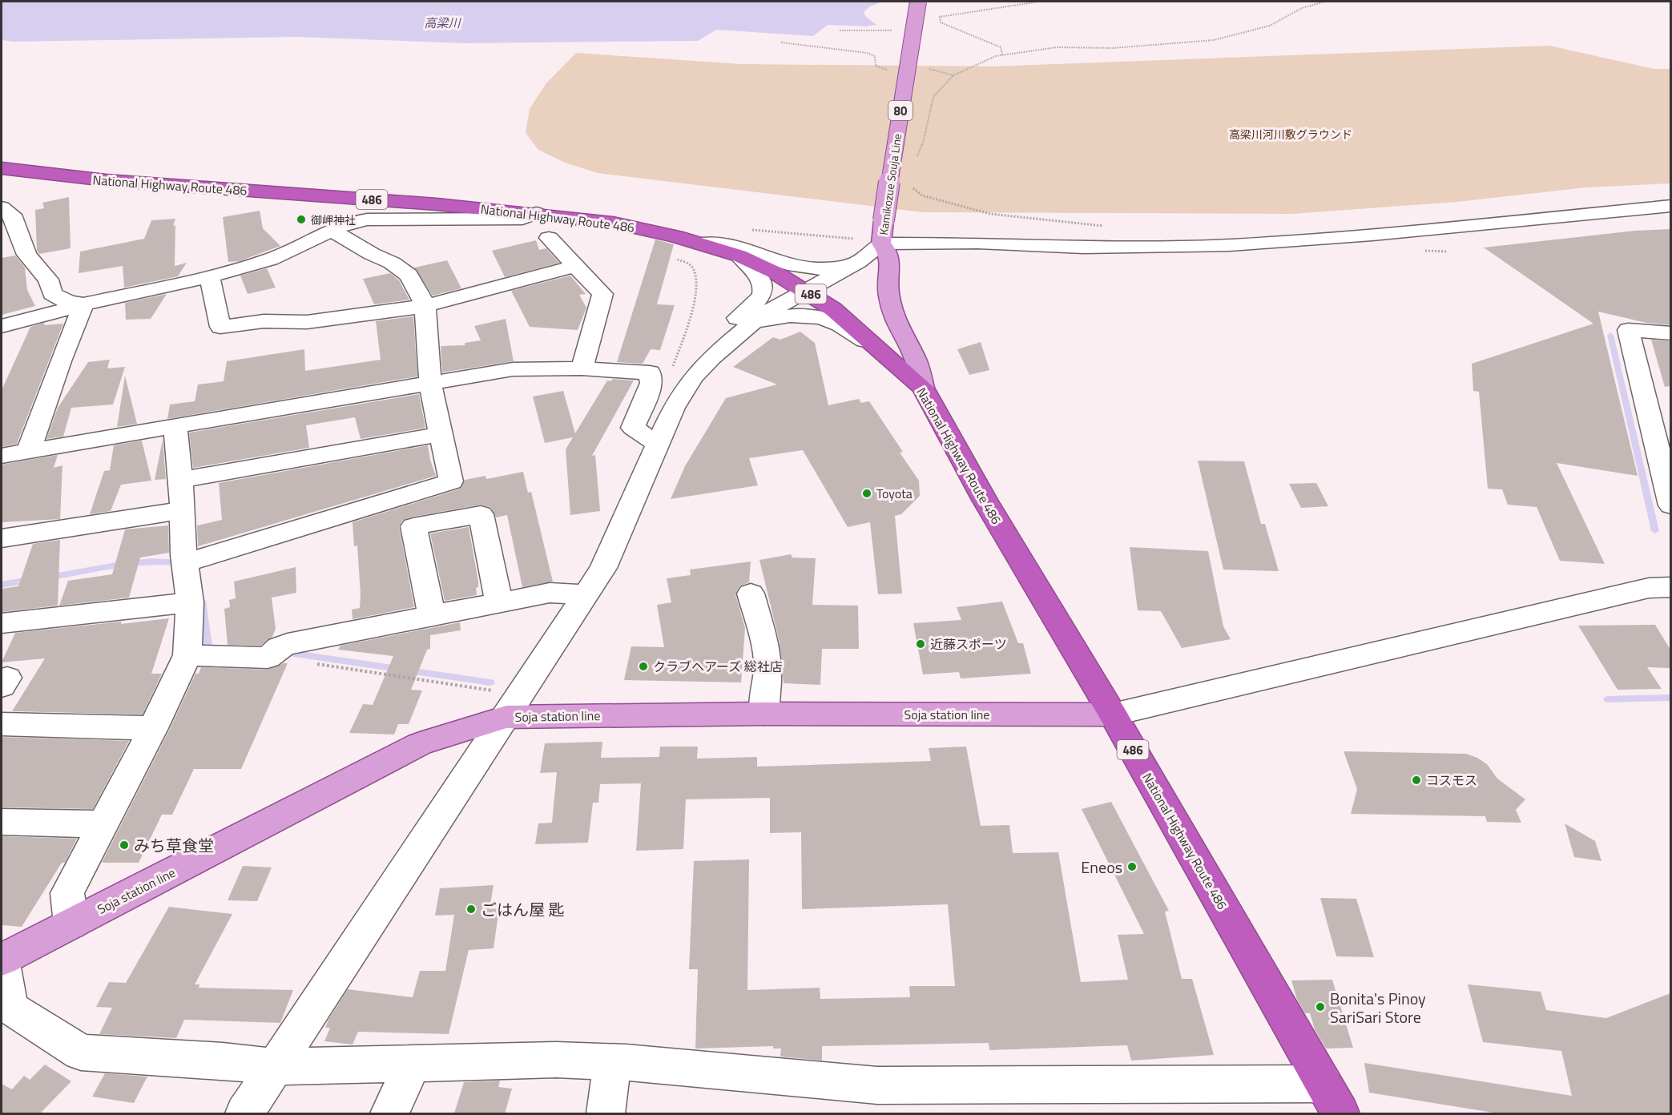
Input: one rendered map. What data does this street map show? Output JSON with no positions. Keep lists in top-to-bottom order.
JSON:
{
  "streets": {
    "highway": ["National Highway Route 486", "486"],
    "main road": ["80", "Kamikozue Souja Line", "Soja station line"]
  },
  "crossings": [
    ["Kamikozue Souja Line", "National Highway Route 486"],
    ["National Highway Route 486", "Soja station line"]
  ],
  "water": ["高梁川"],
  "parks": ["高梁川河川敷グラウンド"],
  "places": [
    "御岬神社",
    "Toyota",
    "近藤スポーツ",
    "クラブヘアーズ 総社店",
    "コスモス",
    "みち草食堂",
    "Eneos",
    "ごはん屋 匙",
    "Bonita's Pinoy SariSari Store"
  ]
}
